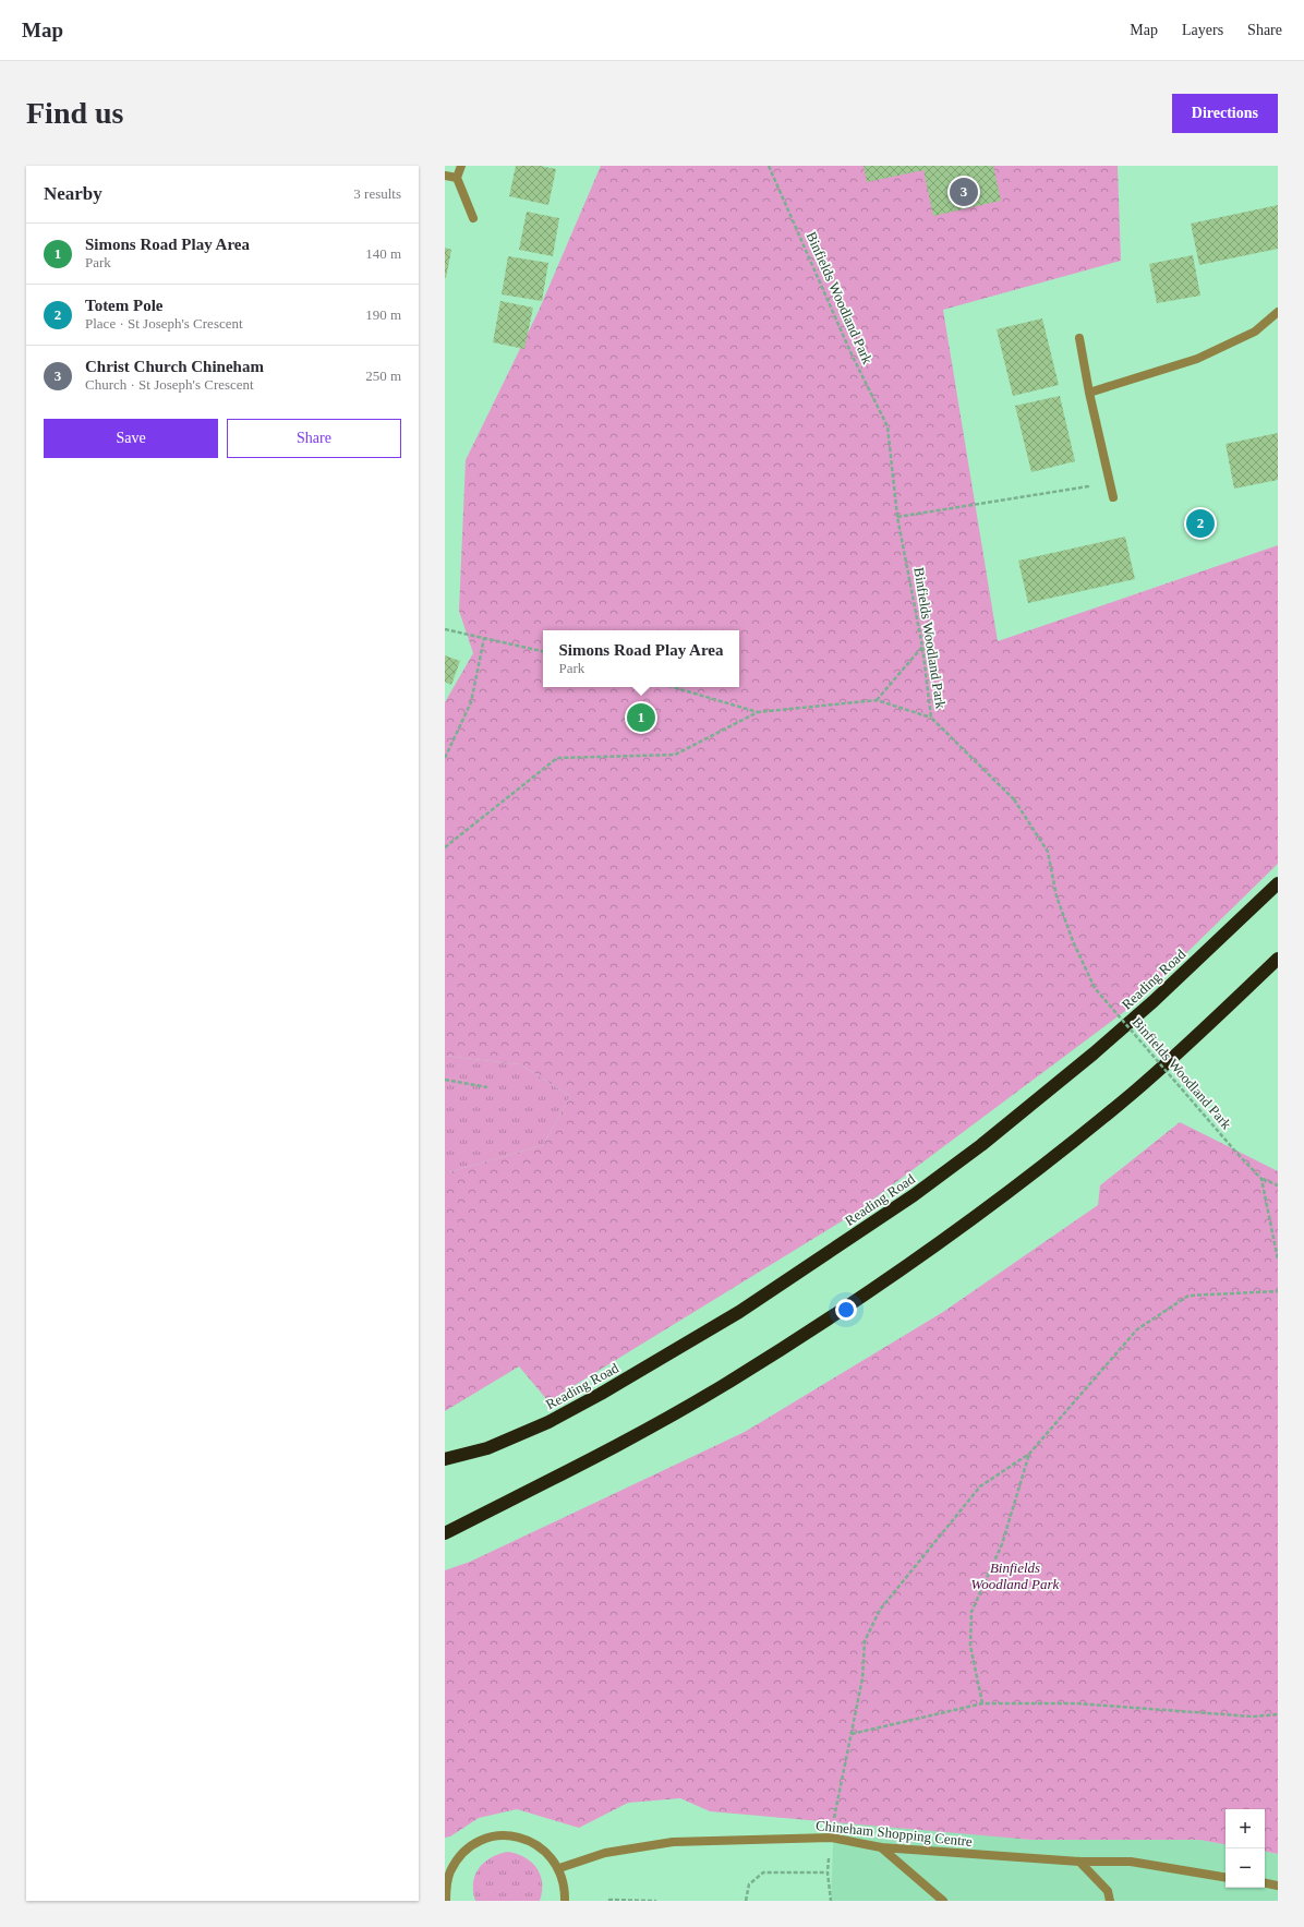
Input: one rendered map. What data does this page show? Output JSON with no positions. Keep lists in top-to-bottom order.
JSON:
{
  "streets": {
    "highway": ["Reading Road"],
    "street": ["Chineham Shopping Centre"],
    "path": ["Binfields Woodland Park"]
  },
  "parks": ["Binfields Woodland Park"],
  "page": {
    "header": "Map",
    "nav": ["Map", "Layers", "Share"],
    "buttons": [
      "Directions",
      ["Save", "Share"]
    ],
    "title": "Find us",
    "heading": ["Nearby", "3 results"],
    "pins": ["3", "2", "1"],
    "list": [
      {
        "mark": "1",
        "name": "Simons Road Play Area",
        "note": "Park",
        "value": "140 m"
      },
      {
        "mark": "2",
        "name": "Totem Pole",
        "note": "Place · St Joseph's Crescent",
        "value": "190 m"
      },
      {
        "mark": "3",
        "name": "Christ Church Chineham",
        "note": "Church · St Joseph's Crescent",
        "value": "250 m"
      }
    ],
    "popup": ["Simons Road Play Area", "Park"],
    "map_buttons": ["+", "−"]
  }
}
